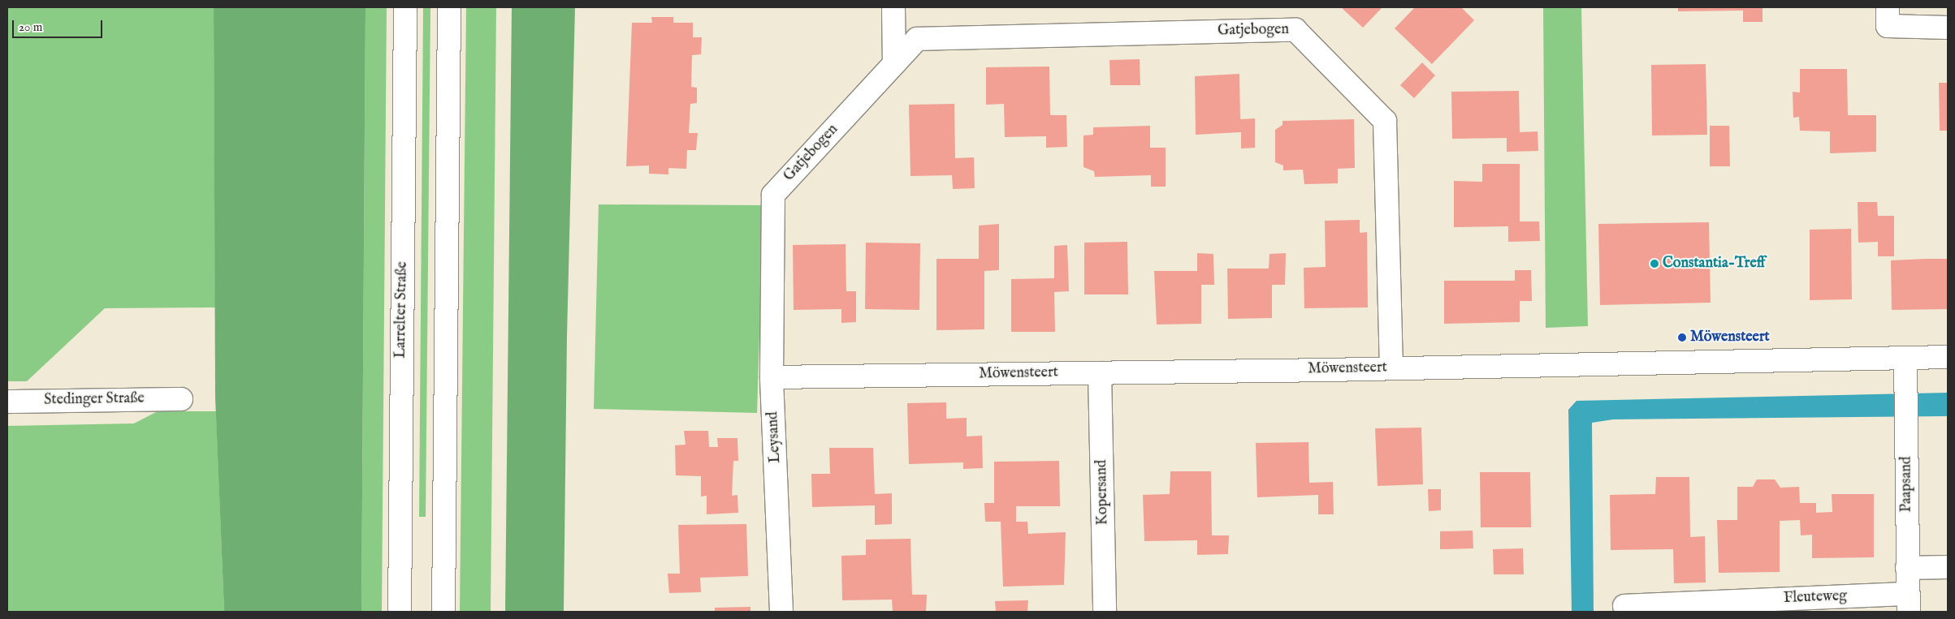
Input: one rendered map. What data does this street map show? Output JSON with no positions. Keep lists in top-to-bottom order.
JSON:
{
  "streets": {
    "street": [
      "Gatjebogen",
      "Larrelter Straße",
      "Möwensteert",
      "Stedinger Straße",
      "Leysand",
      "Paapsand",
      "Kopersand",
      "Fleuteweg"
    ]
  },
  "crossings": [
    ["Gatjebogen", "Möwensteert"],
    ["Gatjebogen", "Leysand"],
    ["Möwensteert", "Leysand"],
    ["Möwensteert", "Paapsand"],
    ["Möwensteert", "Kopersand"],
    ["Paapsand", "Fleuteweg"]
  ],
  "places": ["Constantia-Treff", "Möwensteert"],
  "scale_bar": "20 m"
}
